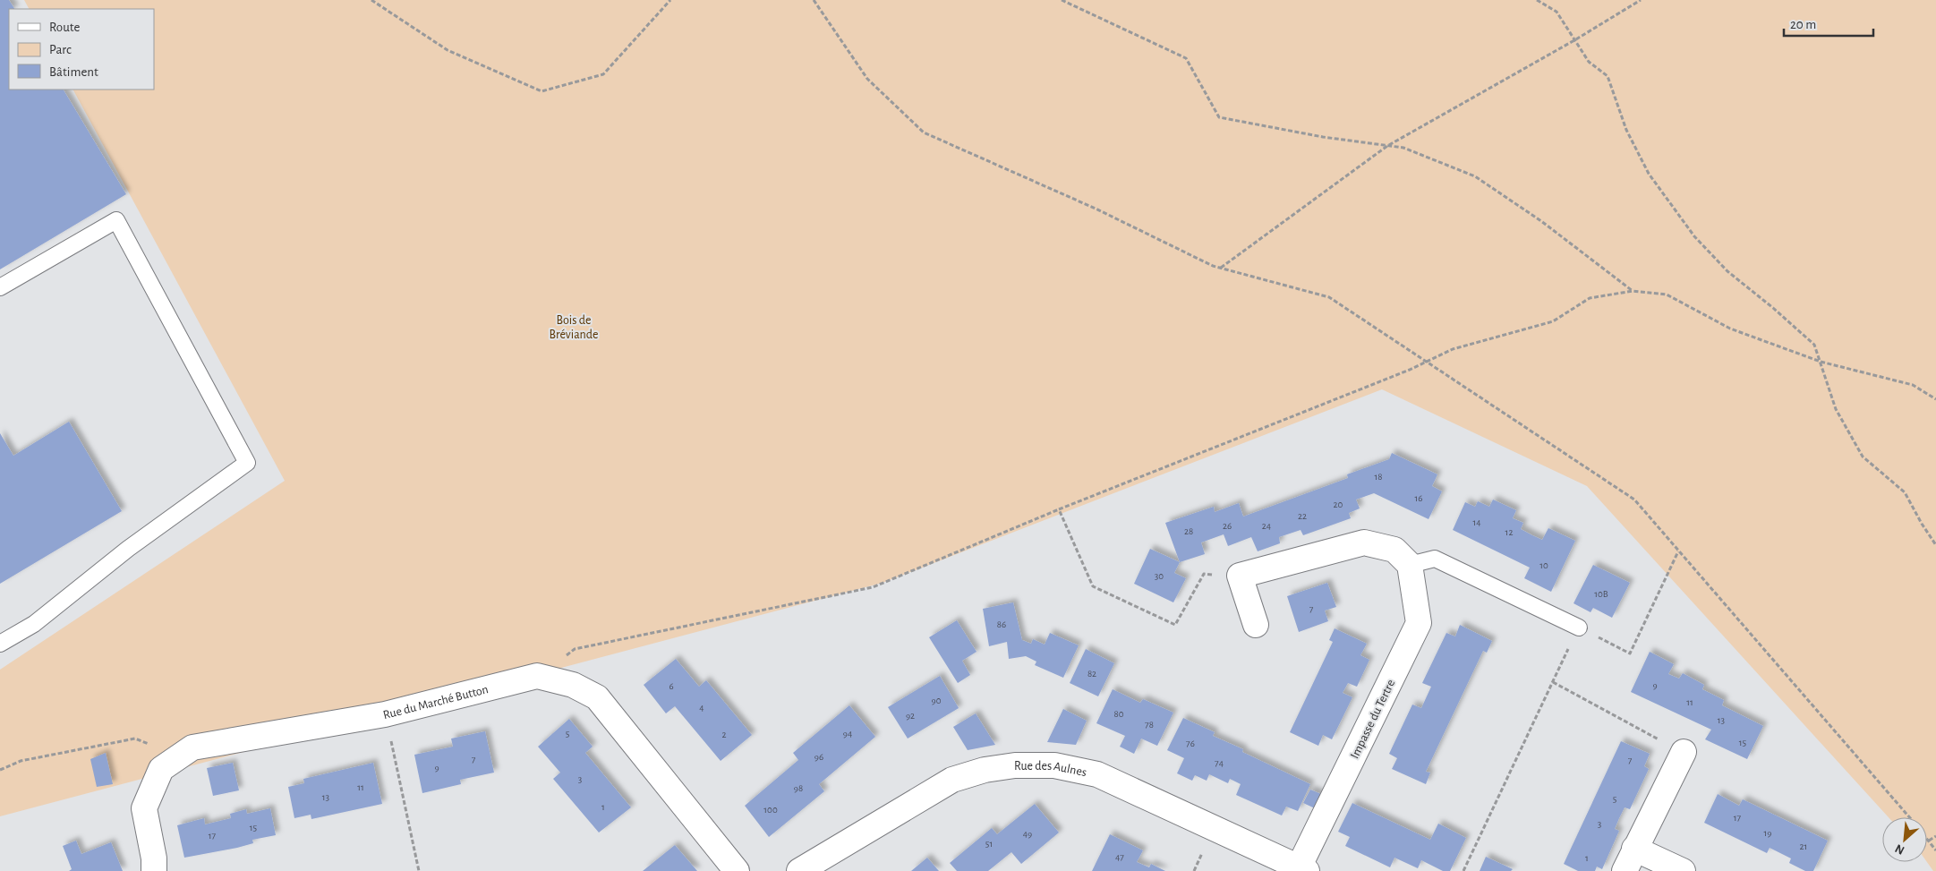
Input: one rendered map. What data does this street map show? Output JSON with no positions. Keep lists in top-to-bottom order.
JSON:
{
  "streets": {
    "street": ["Rue du Marché Button", "Impasse du Tertre", "Rue des Aulnes"]
  },
  "crossings": [
    ["Impasse du Tertre", "Rue des Aulnes"]
  ],
  "parks": ["Bois de Bréviande"],
  "house_numbers": [
    "18",
    "16",
    "20",
    "22",
    "14",
    "26",
    "24",
    "28",
    "12",
    "10",
    "30",
    "10B",
    "7",
    "86",
    "82",
    "9",
    "6",
    "90",
    "11",
    "4",
    "80",
    "92",
    "13",
    "78",
    "5",
    "94",
    "2",
    "15",
    "76",
    "96",
    "7",
    "7",
    "74",
    "9",
    "3",
    "11",
    "98",
    "13",
    "5",
    "1",
    "100",
    "17",
    "3",
    "15",
    "19",
    "49",
    "17",
    "51",
    "21",
    "47",
    "1"
  ],
  "legend": ["Route", "Parc", "Bâtiment"],
  "scale_bar": "20 m",
  "north": "bottom left"
}
